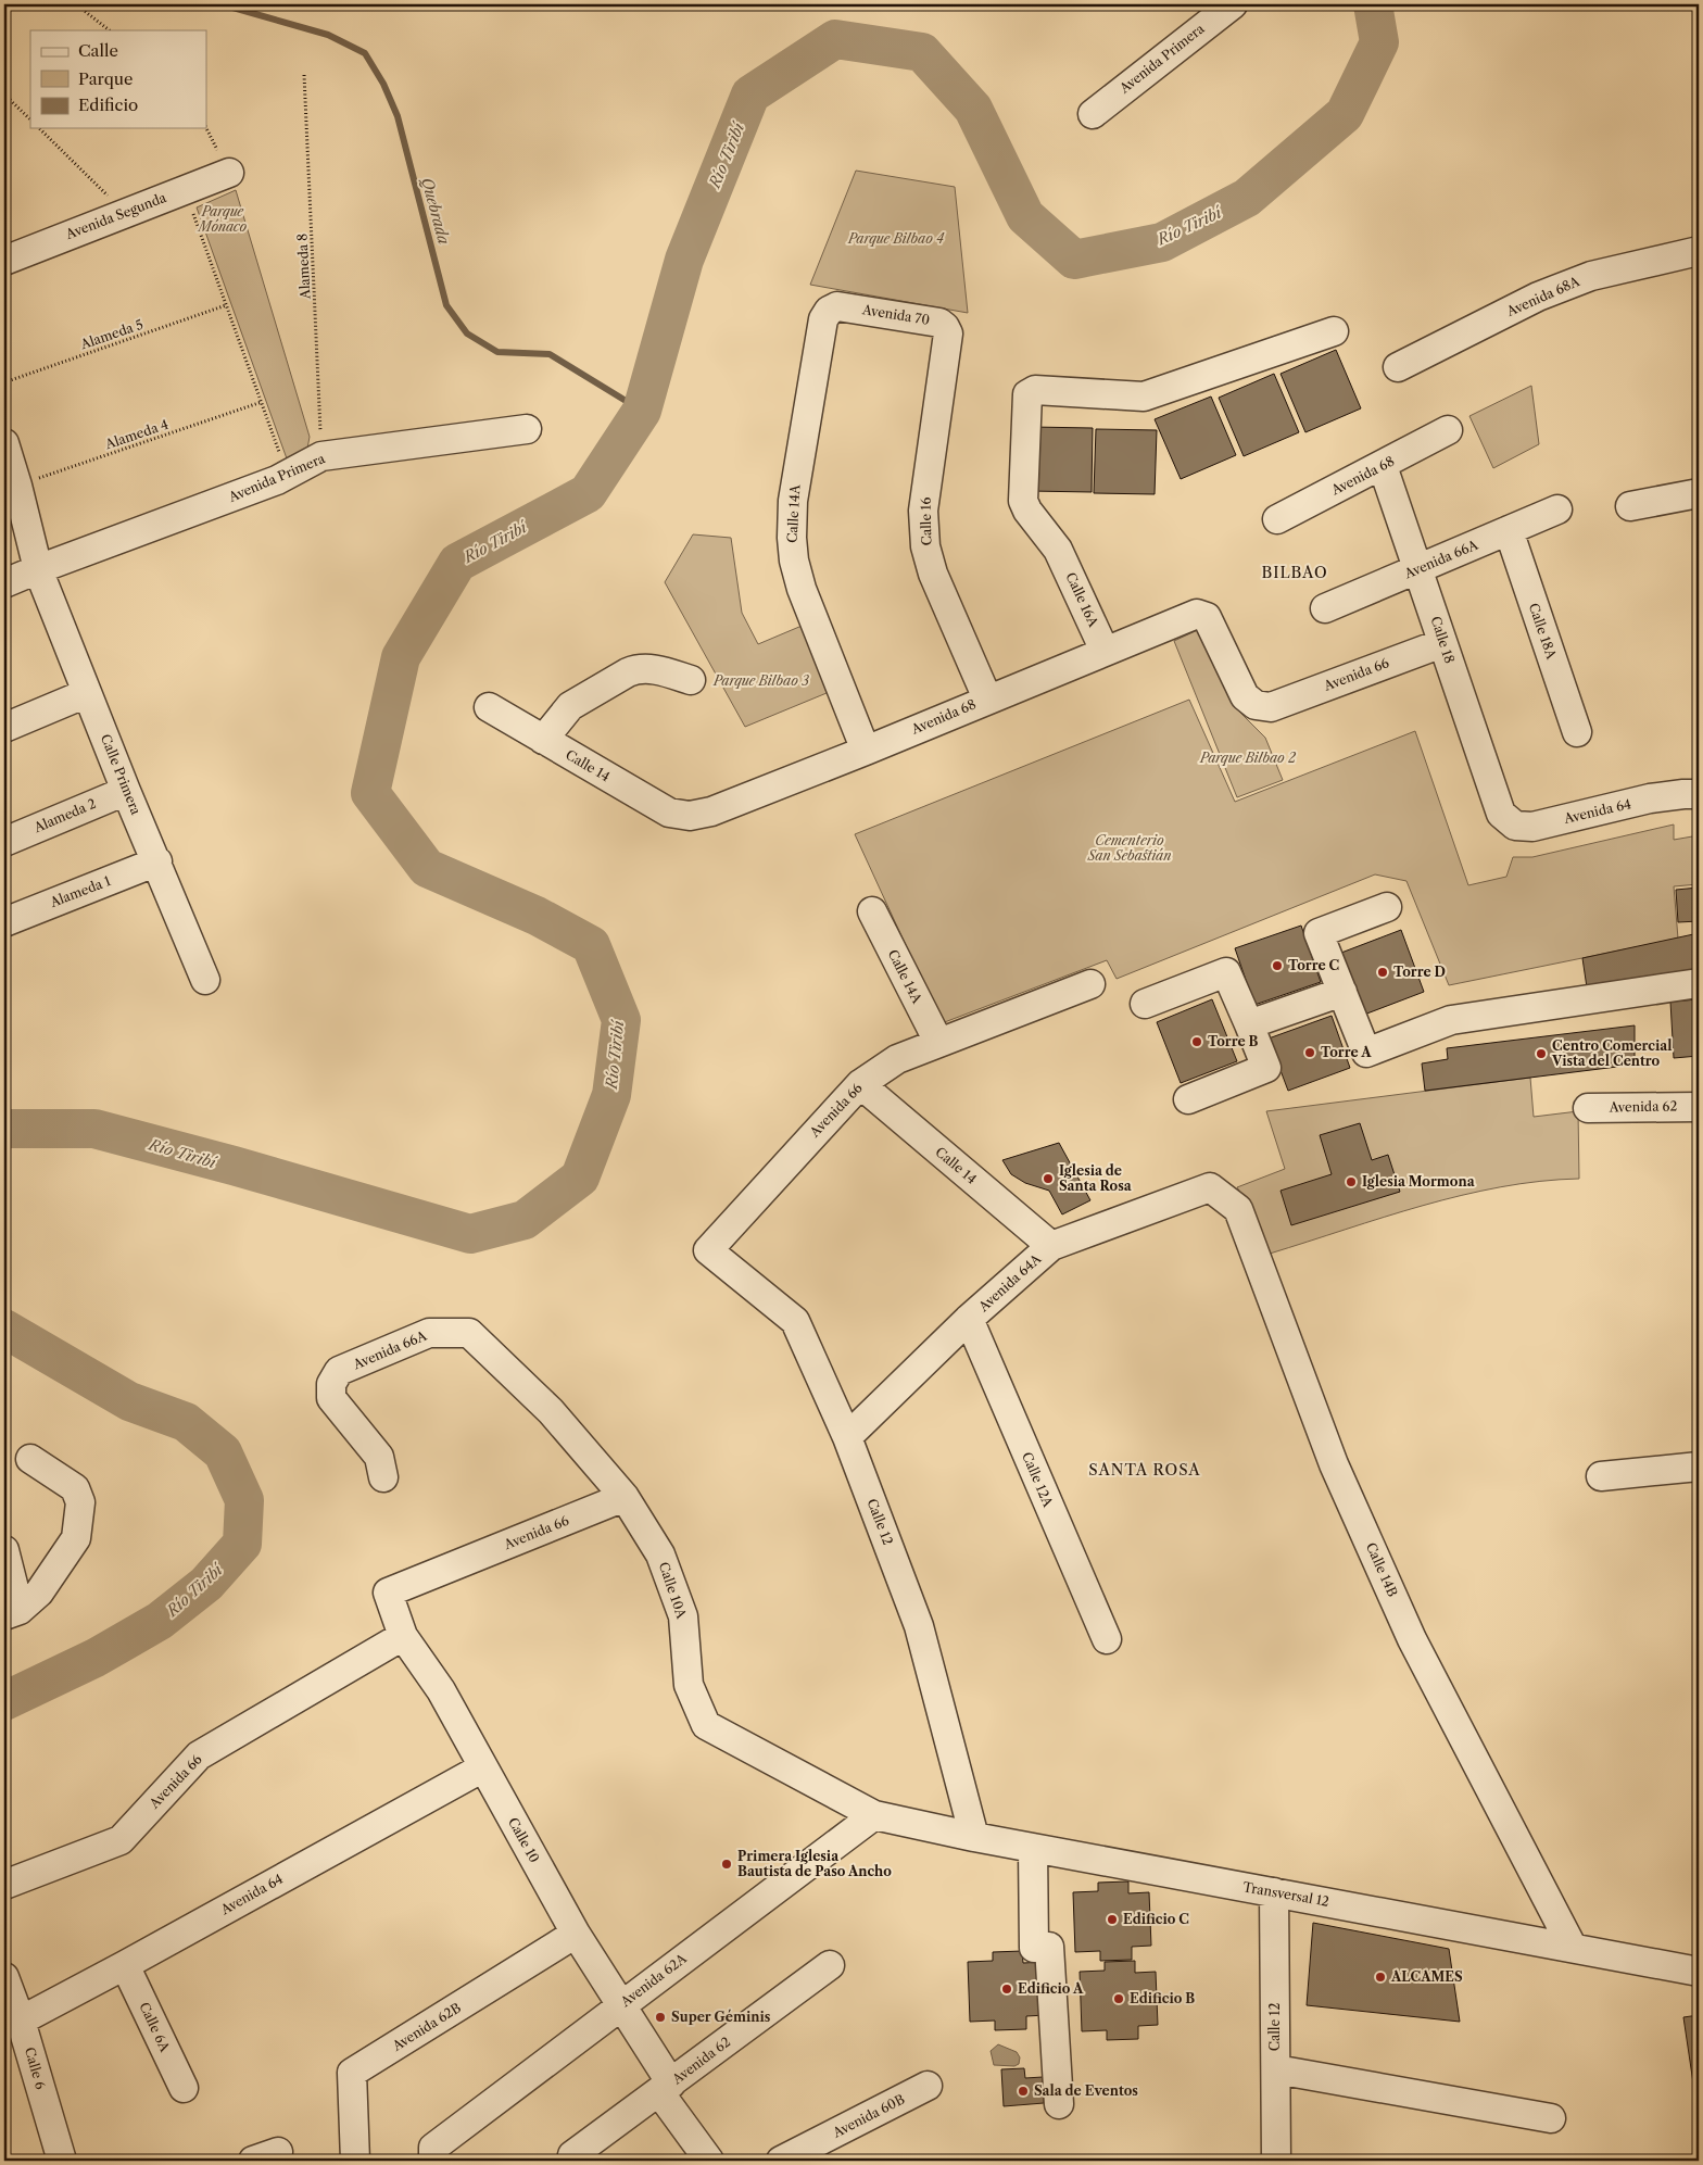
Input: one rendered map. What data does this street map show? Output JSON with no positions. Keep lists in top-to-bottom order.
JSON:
{
  "streets": {
    "street": [
      "Avenida Primera",
      "Avenida Segunda",
      "Avenida 68A",
      "Avenida 70",
      "Avenida 68",
      "Calle 14A",
      "Calle 16",
      "Avenida 66A",
      "Calle 16A",
      "Calle 18A",
      "Calle 18",
      "Avenida 66",
      "Calle 14",
      "Calle Primera",
      "Avenida 64",
      "Alameda 2",
      "Alameda 1",
      "Avenida 62",
      "Avenida 64A",
      "Calle 12A",
      "Calle 12",
      "Calle 14B",
      "Calle 10A",
      "Calle 10",
      "Transversal 12",
      "Avenida 62A",
      "Calle 6A",
      "Avenida 62B",
      "Calle 6",
      "Avenida 60B"
    ],
    "path": ["Alameda 8", "Alameda 5", "Alameda 4"]
  },
  "crossings": [
    ["Avenida Primera", "Alameda 8"],
    ["Avenida Primera", "Calle Primera"],
    ["Avenida 70", "Calle 14A"],
    ["Avenida 70", "Calle 16"],
    ["Alameda 4", "Calle Primera"],
    ["Avenida 68", "Calle 14A"],
    ["Avenida 68", "Calle 16"],
    ["Avenida 68", "Calle 16A"],
    ["Avenida 68", "Calle 18"],
    ["Avenida 68", "Avenida 66"],
    ["Avenida 68", "Calle 14"],
    ["Calle 14A", "Avenida 66"],
    ["Avenida 66A", "Calle 18A"],
    ["Avenida 66A", "Calle 18"],
    ["Avenida 66A", "Calle 10A"],
    ["Calle 18", "Avenida 66"],
    ["Calle 18", "Avenida 64"],
    ["Avenida 66", "Calle 14"],
    ["Avenida 66", "Calle 12"],
    ["Avenida 66", "Calle 10A"],
    ["Avenida 66", "Calle 10"],
    ["Calle 14", "Avenida 64A"],
    ["Calle Primera", "Alameda 2"],
    ["Calle Primera", "Alameda 1"],
    ["Avenida 64", "Calle 10"],
    ["Avenida 64", "Calle 6A"],
    ["Avenida 64", "Calle 6"],
    ["Avenida 62", "Calle 10"],
    ["Avenida 64A", "Calle 12A"],
    ["Avenida 64A", "Calle 12"],
    ["Avenida 64A", "Calle 14B"],
    ["Calle 12", "Transversal 12"],
    ["Calle 14B", "Transversal 12"],
    ["Calle 10A", "Transversal 12"],
    ["Calle 10A", "Avenida 62A"],
    ["Calle 10", "Avenida 62A"],
    ["Calle 10", "Avenida 62B"],
    ["Transversal 12", "Avenida 62A"]
  ],
  "districts": ["BILBAO", "SANTA ROSA"],
  "water": ["Río Tiribí", "Quebrada"],
  "parks": [
    "Parque Mónaco",
    "Parque Bilbao 4",
    "Parque Bilbao 3",
    "Parque Bilbao 2",
    "Cementerio San Sebastián"
  ],
  "places": [
    "Torre C",
    "Torre D",
    "Torre B",
    "Torre A",
    "Centro Comercial Vista del Centro",
    "Iglesia de Santa Rosa",
    "Iglesia Mormona",
    "Primera Iglesia Bautista de Paso Ancho",
    "Edificio C",
    "ALCAMES",
    "Edificio A",
    "Edificio B",
    "Super Géminis",
    "Sala de Eventos"
  ],
  "legend": ["Calle", "Parque", "Edificio"]
}
